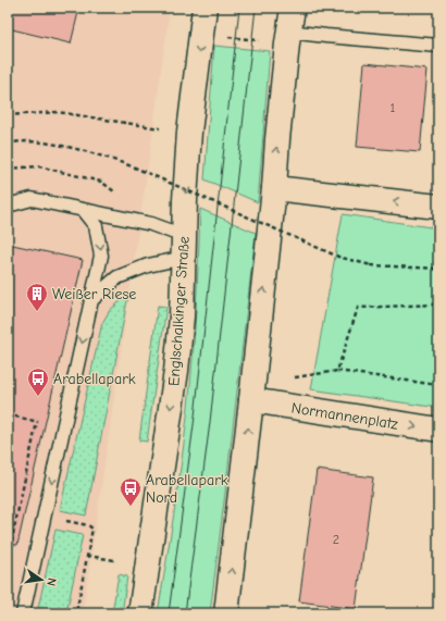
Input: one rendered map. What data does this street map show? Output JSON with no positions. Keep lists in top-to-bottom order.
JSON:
{
  "streets": {
    "main road": ["Englschalkinger Straße", "Normannenplatz"]
  },
  "one_way": ["Normannenplatz"],
  "places": {
    "building": ["Weißer Riese"],
    "bus stop": ["Arabellapark", "Arabellapark Nord"]
  },
  "house_numbers": ["1", "2"],
  "north": "right"
}
